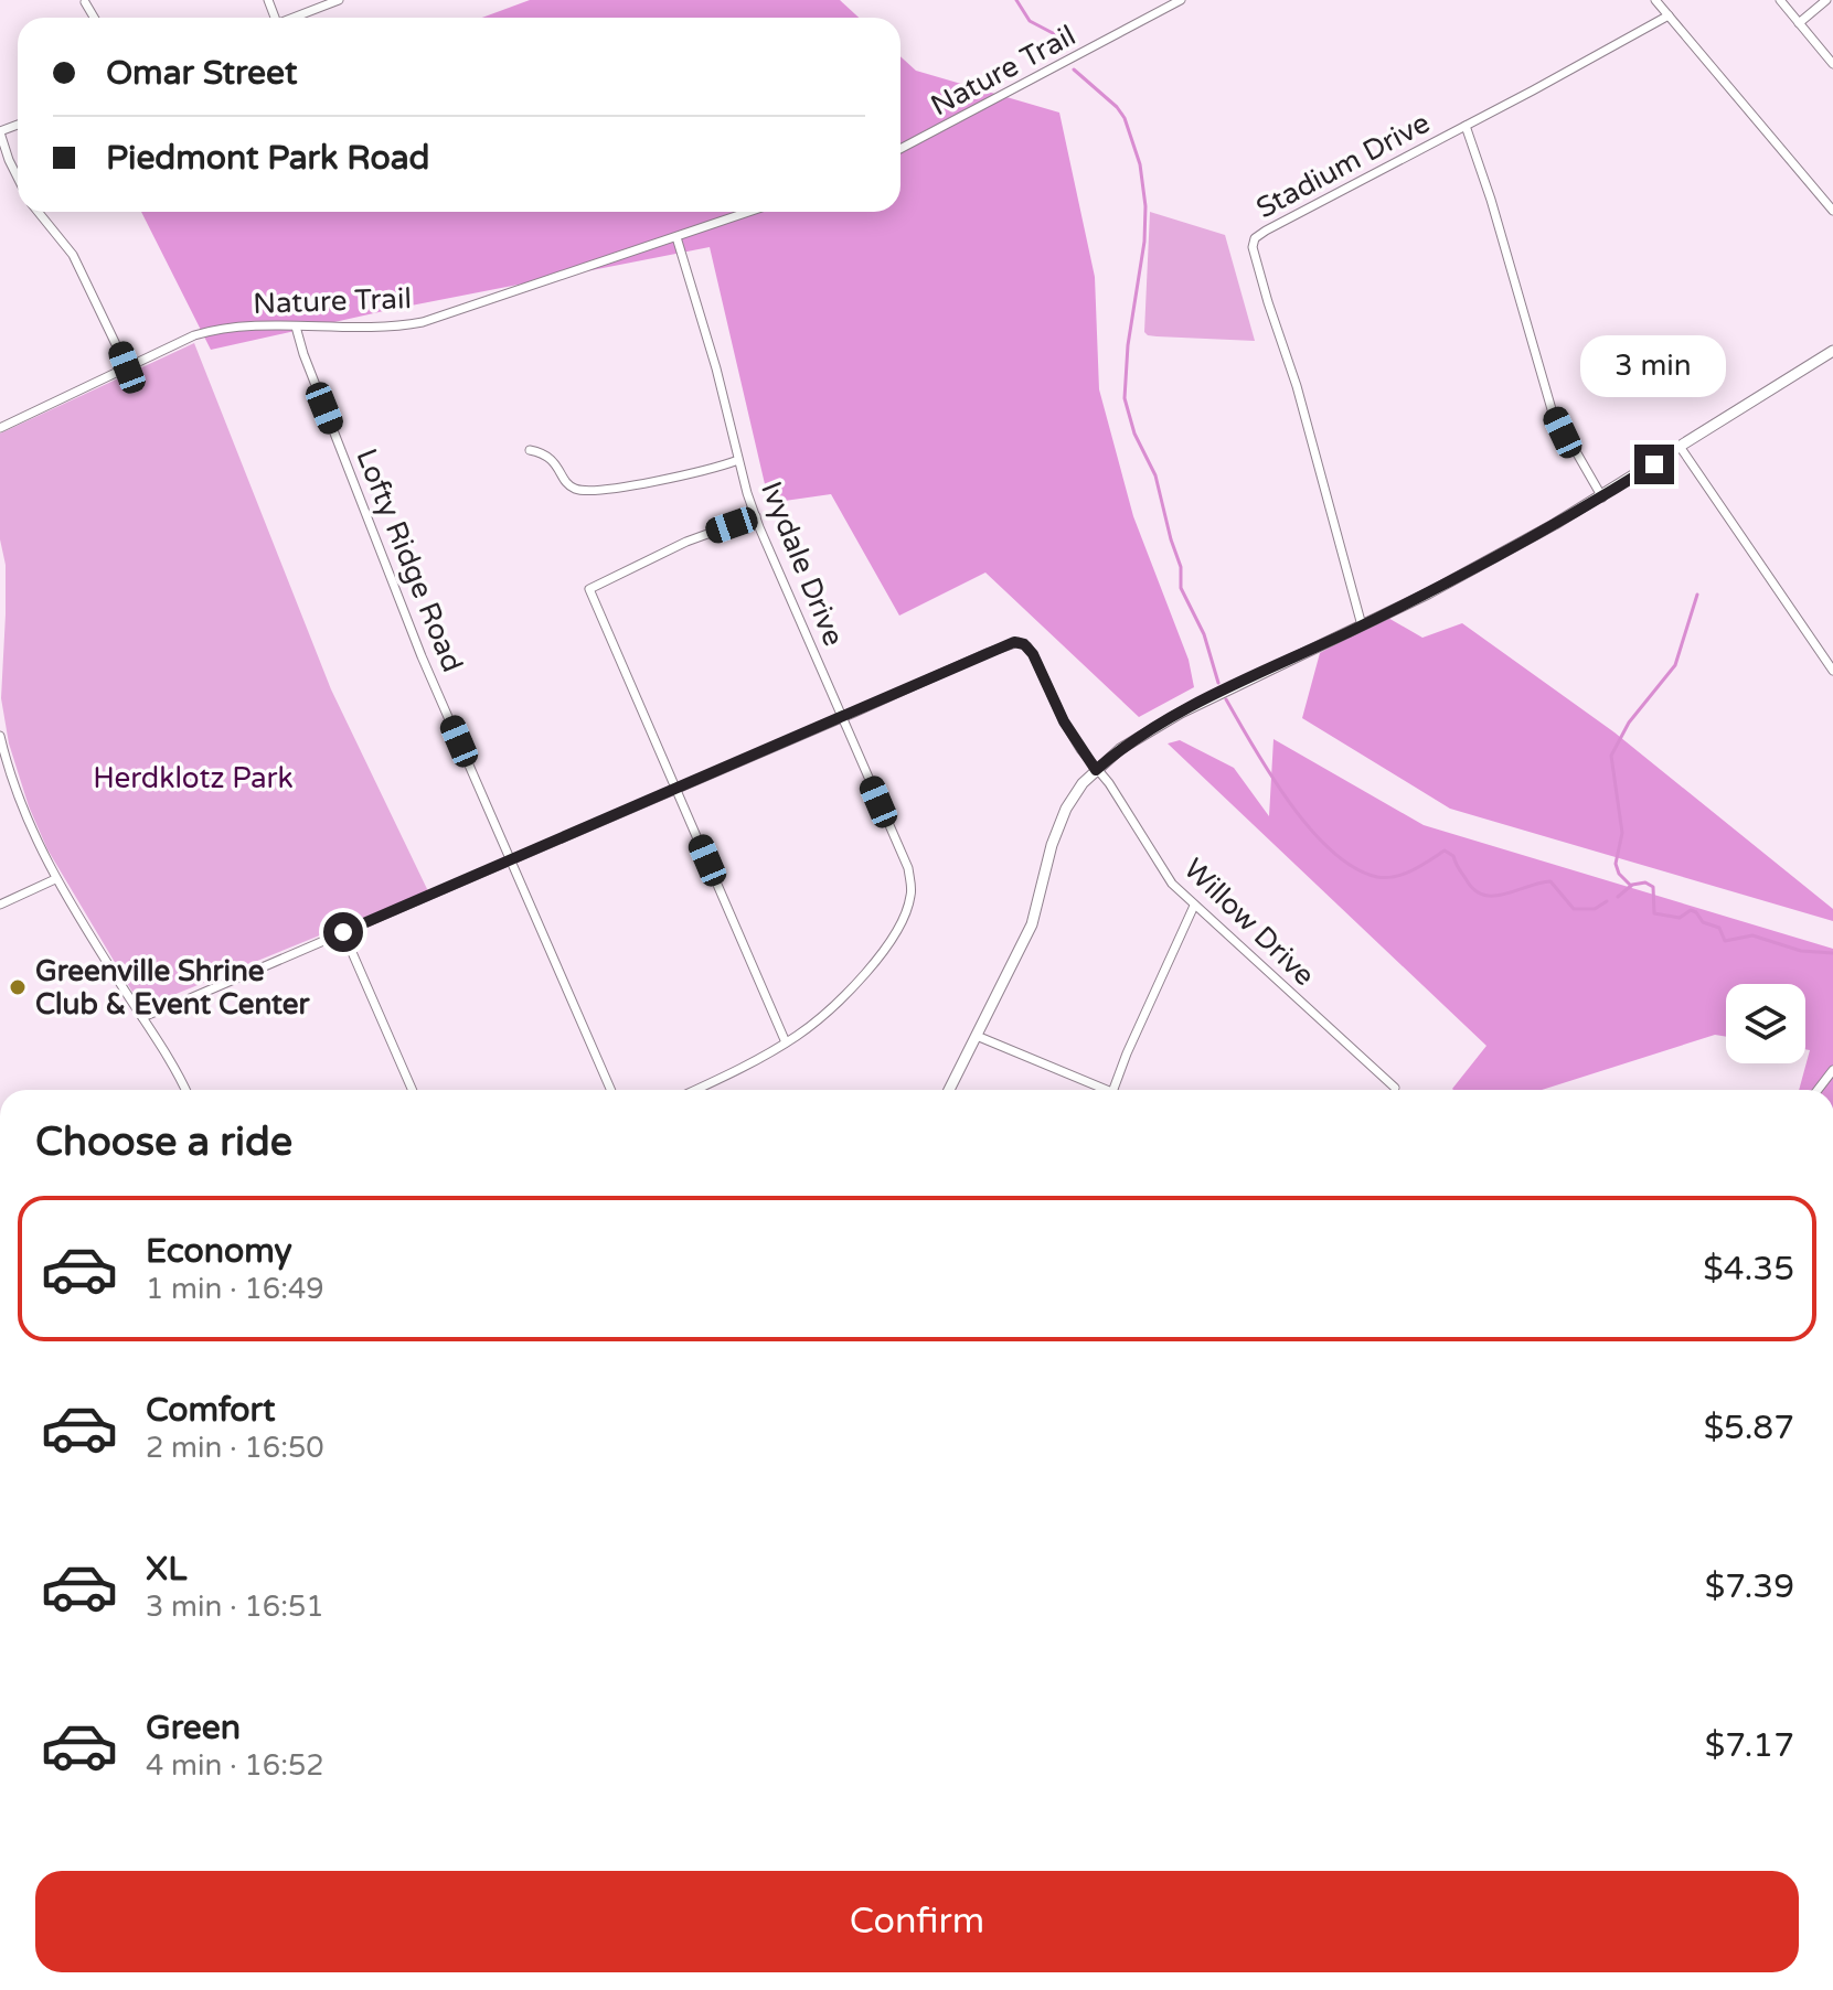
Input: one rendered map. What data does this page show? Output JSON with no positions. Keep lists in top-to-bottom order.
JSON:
{
  "streets": {
    "street": [
      "Nature Trail",
      "Stadium Drive",
      "Lofty Ridge Road",
      "Ivydale Drive",
      "Willow Drive"
    ]
  },
  "crossings": [
    ["Nature Trail", "Lofty Ridge Road"],
    ["Nature Trail", "Ivydale Drive"],
    ["Ivydale Drive", "Willow Drive"]
  ],
  "parks": ["Herdklotz Park"],
  "places": ["Greenville Shrine Club & Event Center"],
  "page": {
    "banner": ["Omar Street", "Piedmont Park Road"],
    "bubble": "3 min",
    "heading": "Choose a ride",
    "list": [
      {
        "name": "Economy",
        "note": "1 min · 16:49",
        "value": "$4.35"
      },
      {
        "name": "Comfort",
        "note": "2 min · 16:50",
        "value": "$5.87"
      },
      {
        "name": "XL",
        "note": "3 min · 16:51",
        "value": "$7.39"
      },
      {
        "name": "Green",
        "note": "4 min · 16:52",
        "value": "$7.17"
      }
    ],
    "buttons": "Confirm"
  }
}
